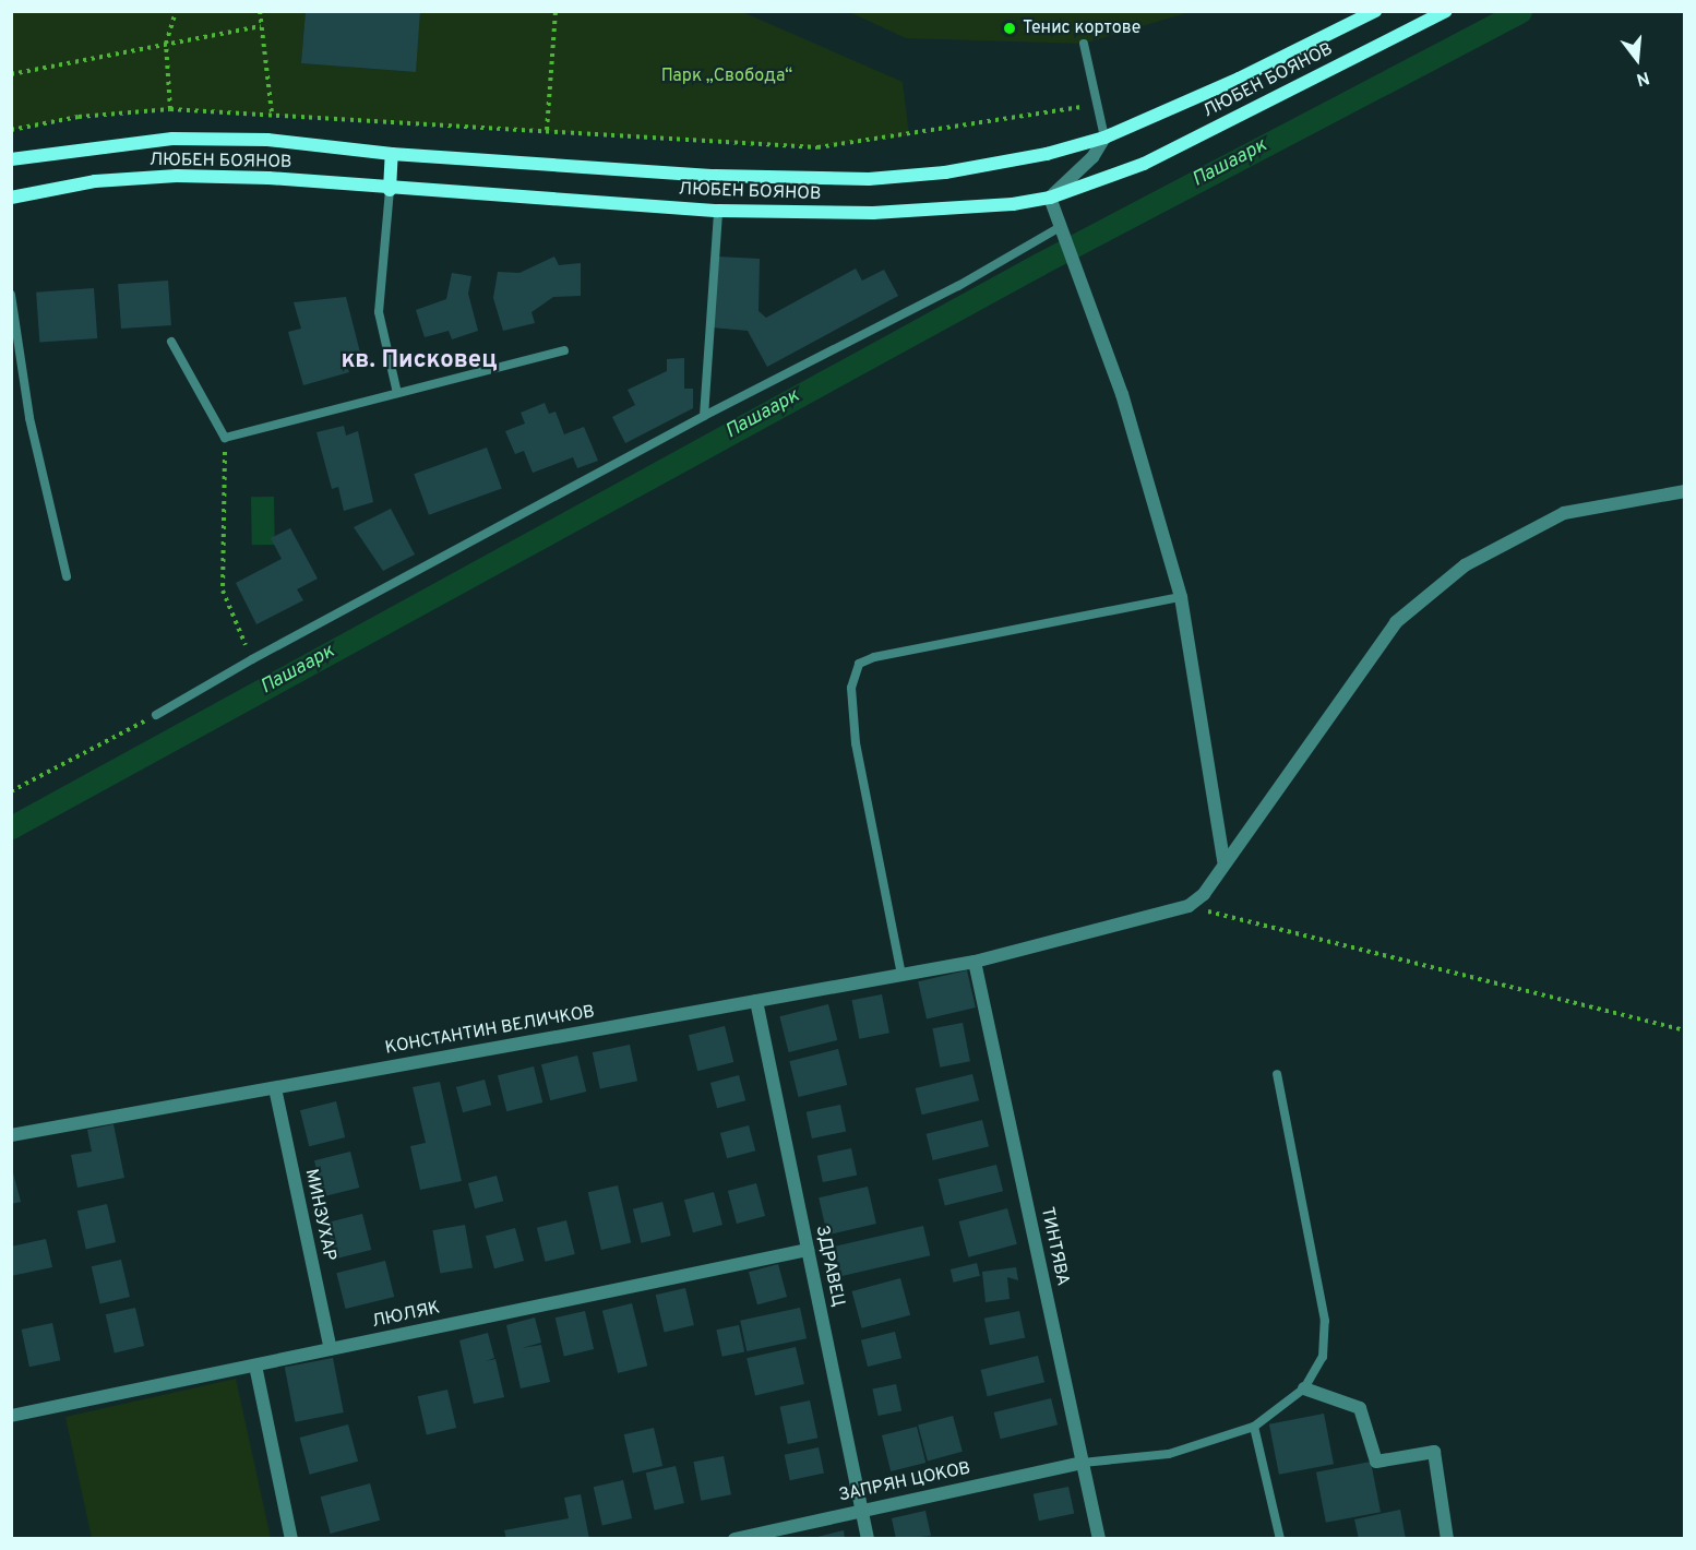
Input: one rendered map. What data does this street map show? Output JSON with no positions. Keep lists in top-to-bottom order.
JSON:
{
  "streets": {
    "street": [
      "ЛЮБЕН БОЯНОВ",
      "КОНСТАНТИН ВЕЛИЧКОВ",
      "МИНЗУХАР",
      "ТИНТЯВА",
      "ЗДРАВЕЦ",
      "ЛЮЛЯК",
      "ЗАПРЯН ЦОКОВ"
    ]
  },
  "crossings": [
    ["КОНСТАНТИН ВЕЛИЧКОВ", "МИНЗУХАР"],
    ["КОНСТАНТИН ВЕЛИЧКОВ", "ТИНТЯВА"],
    ["КОНСТАНТИН ВЕЛИЧКОВ", "ЗДРАВЕЦ"],
    ["МИНЗУХАР", "ЛЮЛЯК"],
    ["ТИНТЯВА", "ЗАПРЯН ЦОКОВ"],
    ["ЗДРАВЕЦ", "ЛЮЛЯК"],
    ["ЗДРАВЕЦ", "ЗАПРЯН ЦОКОВ"]
  ],
  "districts": ["кв. Писковец"],
  "water": ["Пашаарк"],
  "parks": ["Парк „Свобода“"],
  "places": ["Тенис кортове"],
  "north": "bottom"
}
